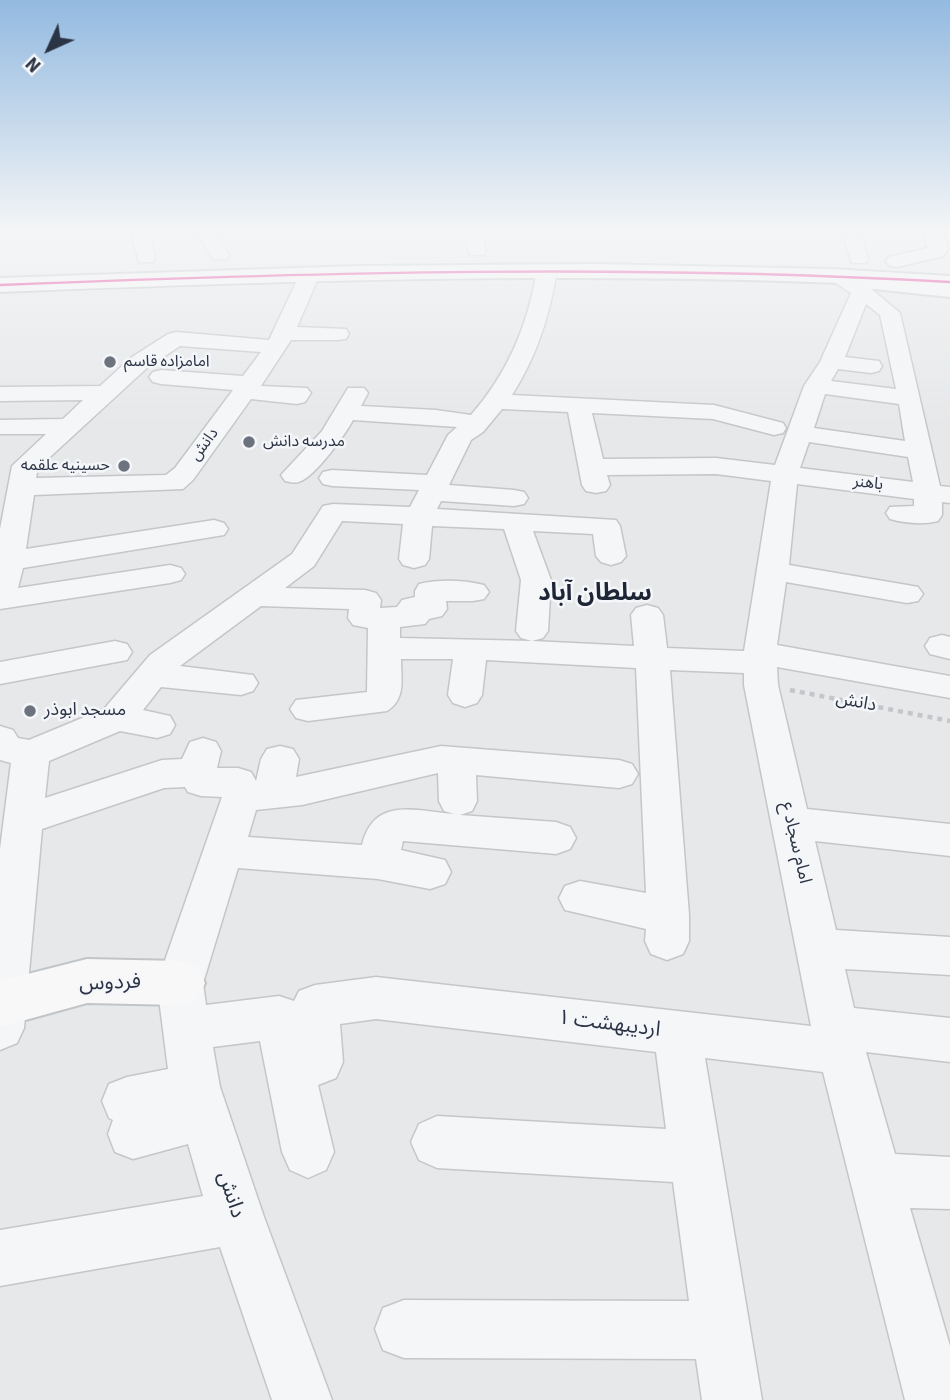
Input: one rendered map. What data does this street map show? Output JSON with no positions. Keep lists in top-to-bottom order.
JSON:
{
  "streets": {
    "main road": ["فردوس"],
    "street": [
      "دانش",
      "باهنر",
      "امام سجاد ع",
      "اردیبهشت ۱"
    ]
  },
  "crossings": [
    ["دانش", "امام سجاد ع"],
    ["دانش", "فردوس"],
    ["باهنر", "امام سجاد ع"],
    ["امام سجاد ع", "اردیبهشت ۱"]
  ],
  "districts": ["سلطان آباد"],
  "places": [
    "امامزاده قاسم",
    "مدرسه دانش",
    "حسینیه علقمه",
    "مسجد ابوذر"
  ],
  "north": "bottom left"
}
